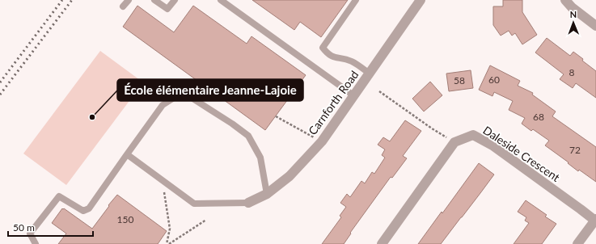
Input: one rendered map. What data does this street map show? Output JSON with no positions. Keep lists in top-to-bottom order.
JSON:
{
  "streets": {
    "street": ["Carnforth Road", "Daleside Crescent"]
  },
  "places": ["École élémentaire Jeanne-Lajoie"],
  "house_numbers": [
    "8",
    "60",
    "58",
    "68",
    "72",
    "150"
  ],
  "scale_bar": "50 m",
  "north": "top"
}
